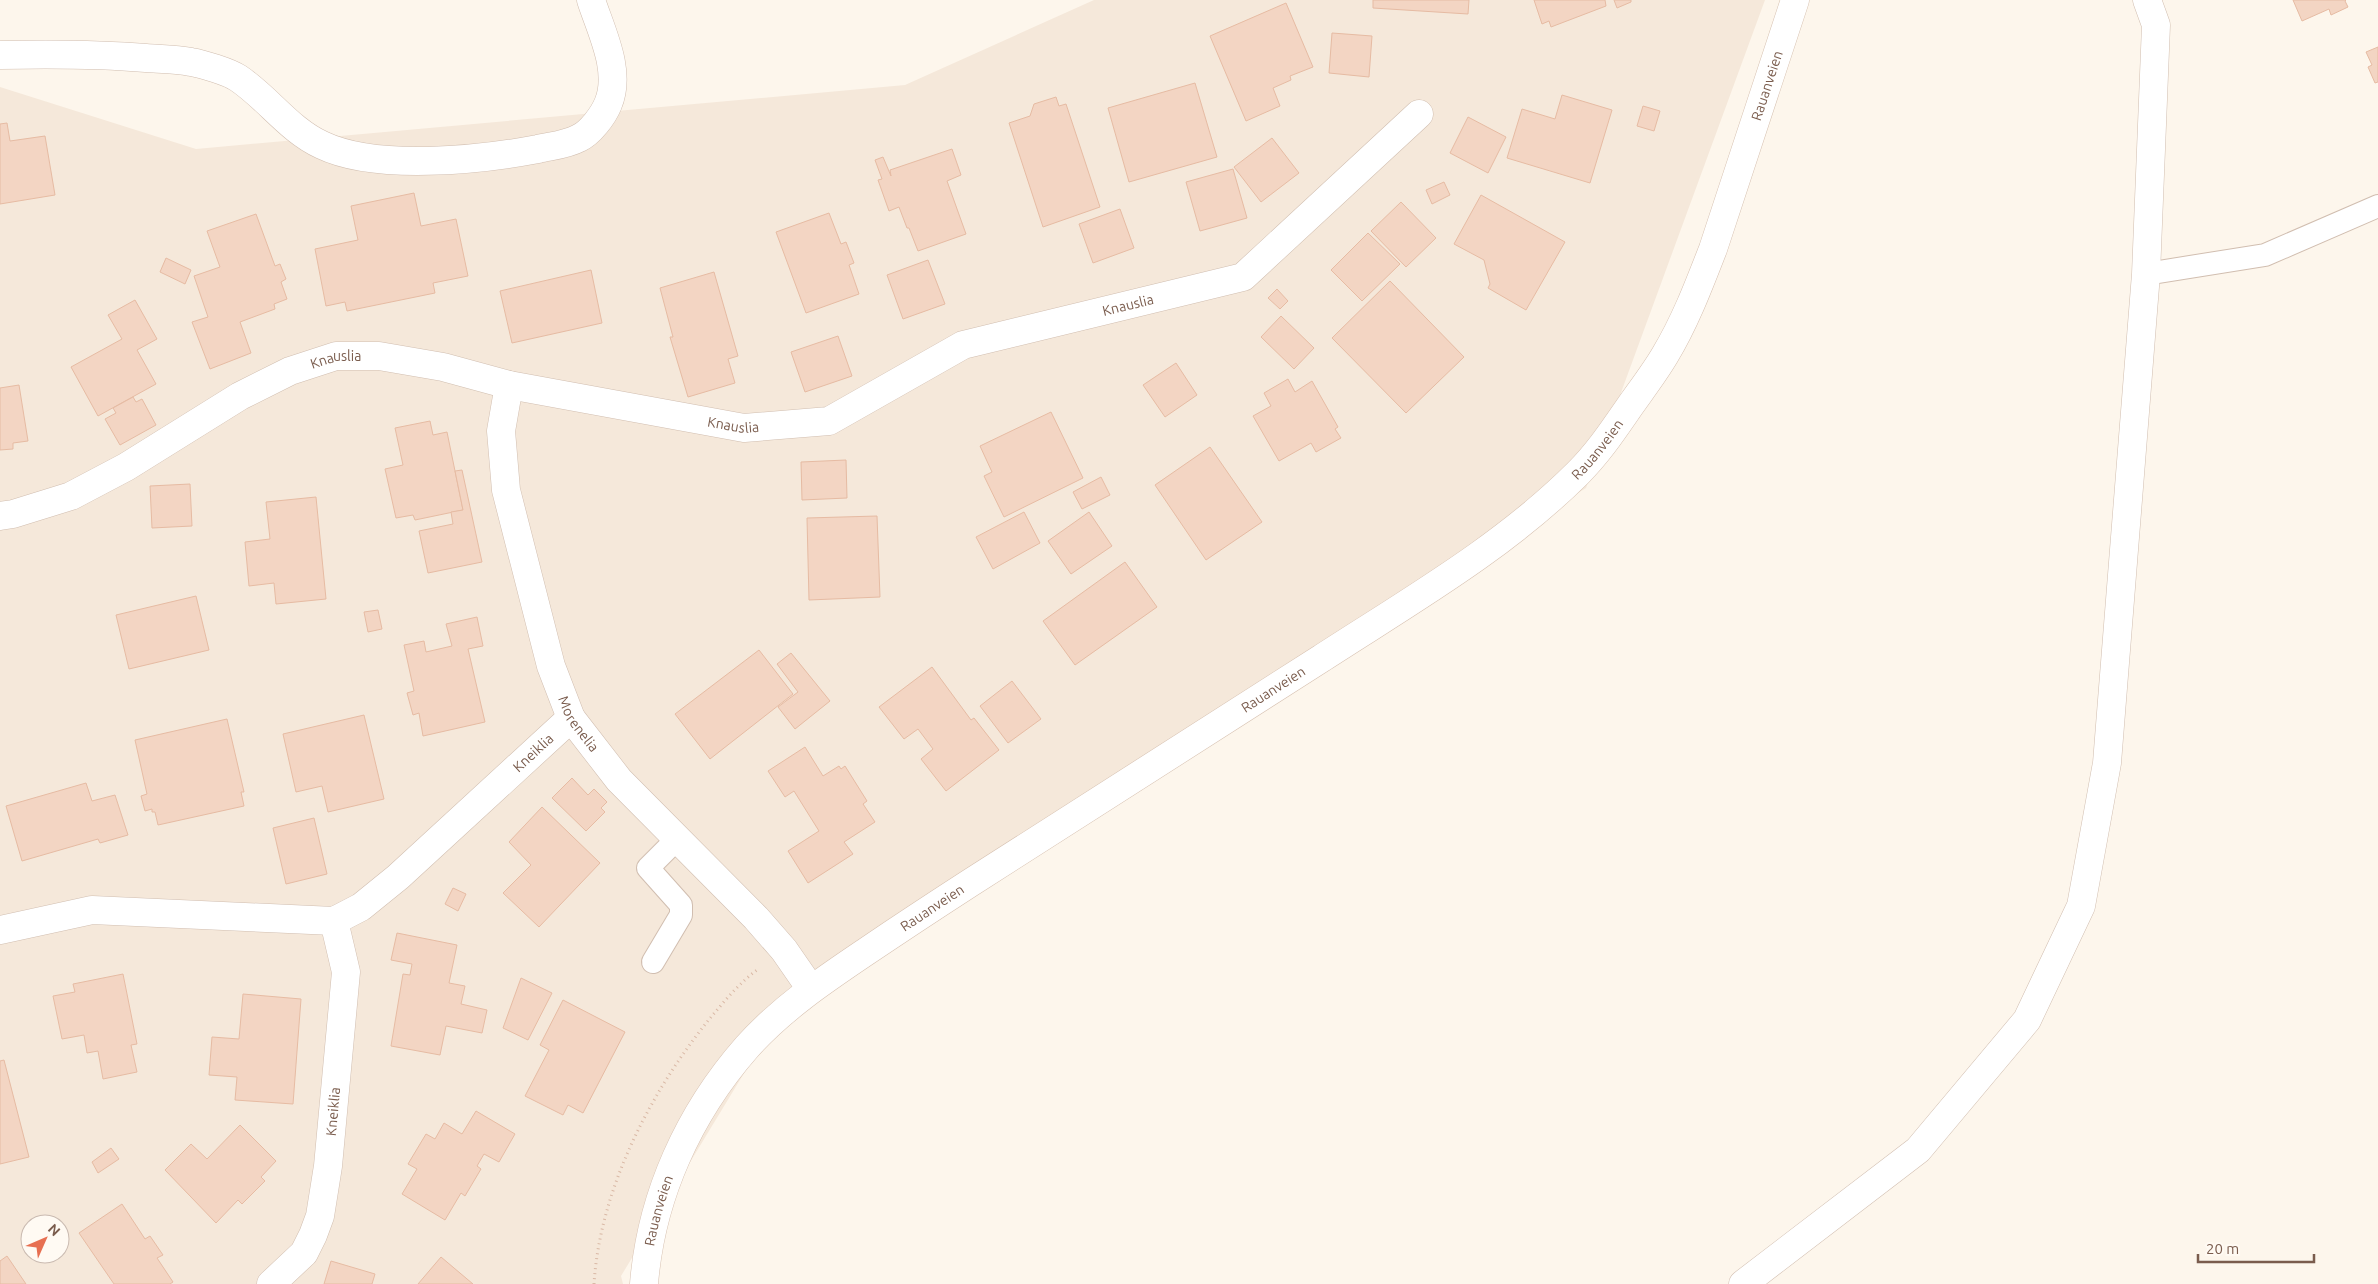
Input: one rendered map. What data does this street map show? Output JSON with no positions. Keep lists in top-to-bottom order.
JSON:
{
  "streets": {
    "street": [
      "Rauanveien",
      "Knauslia",
      "Morenelia",
      "Kneiklia"
    ]
  },
  "crossings": [
    ["Rauanveien", "Morenelia"],
    ["Knauslia", "Morenelia"],
    ["Morenelia", "Kneiklia"]
  ],
  "scale_bar": "20 m",
  "north": "top right"
}
